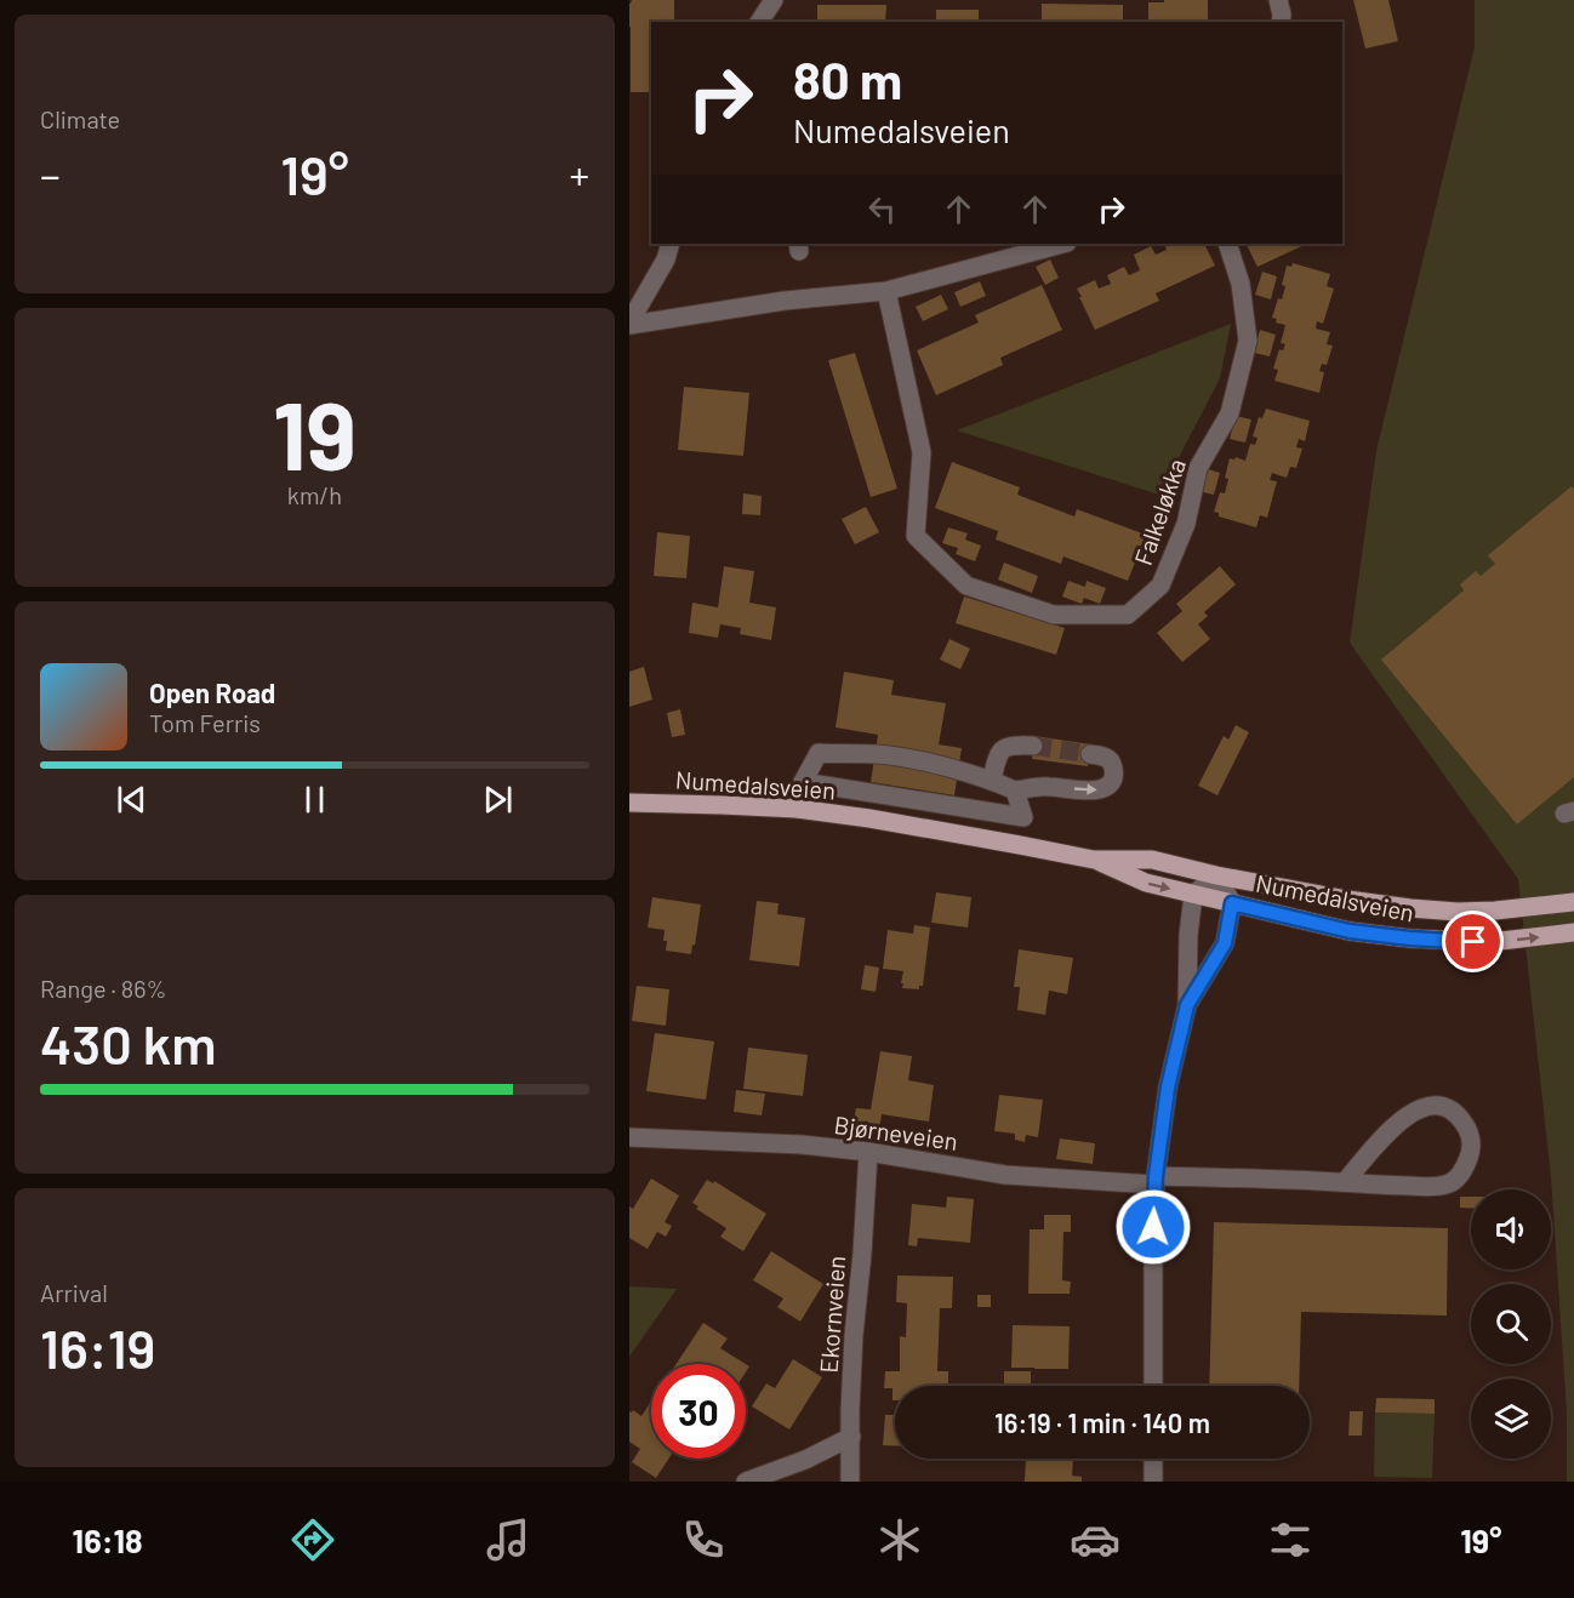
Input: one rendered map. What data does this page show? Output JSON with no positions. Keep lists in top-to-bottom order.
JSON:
{
  "streets": {
    "main road": ["Numedalsveien"],
    "street": ["Falkeløkka", "Bjørneveien", "Ekornveien"]
  },
  "crossings": [
    ["Bjørneveien", "Ekornveien"]
  ],
  "page": {
    "tile": [
      "Climate",
      ["19", "km/h"],
      ["Range · 86%", "430 km"],
      ["Arrival", "16:19"]
    ],
    "turn": ["80 m", "Numedalsveien"],
    "heat": ["−", "19°", "+"],
    "song": ["Open Road", "Tom Ferris"],
    "limit": "30",
    "trip": "16:19 · 1 min · 140 m",
    "tabs": ["16:18", "19°"]
  }
}
